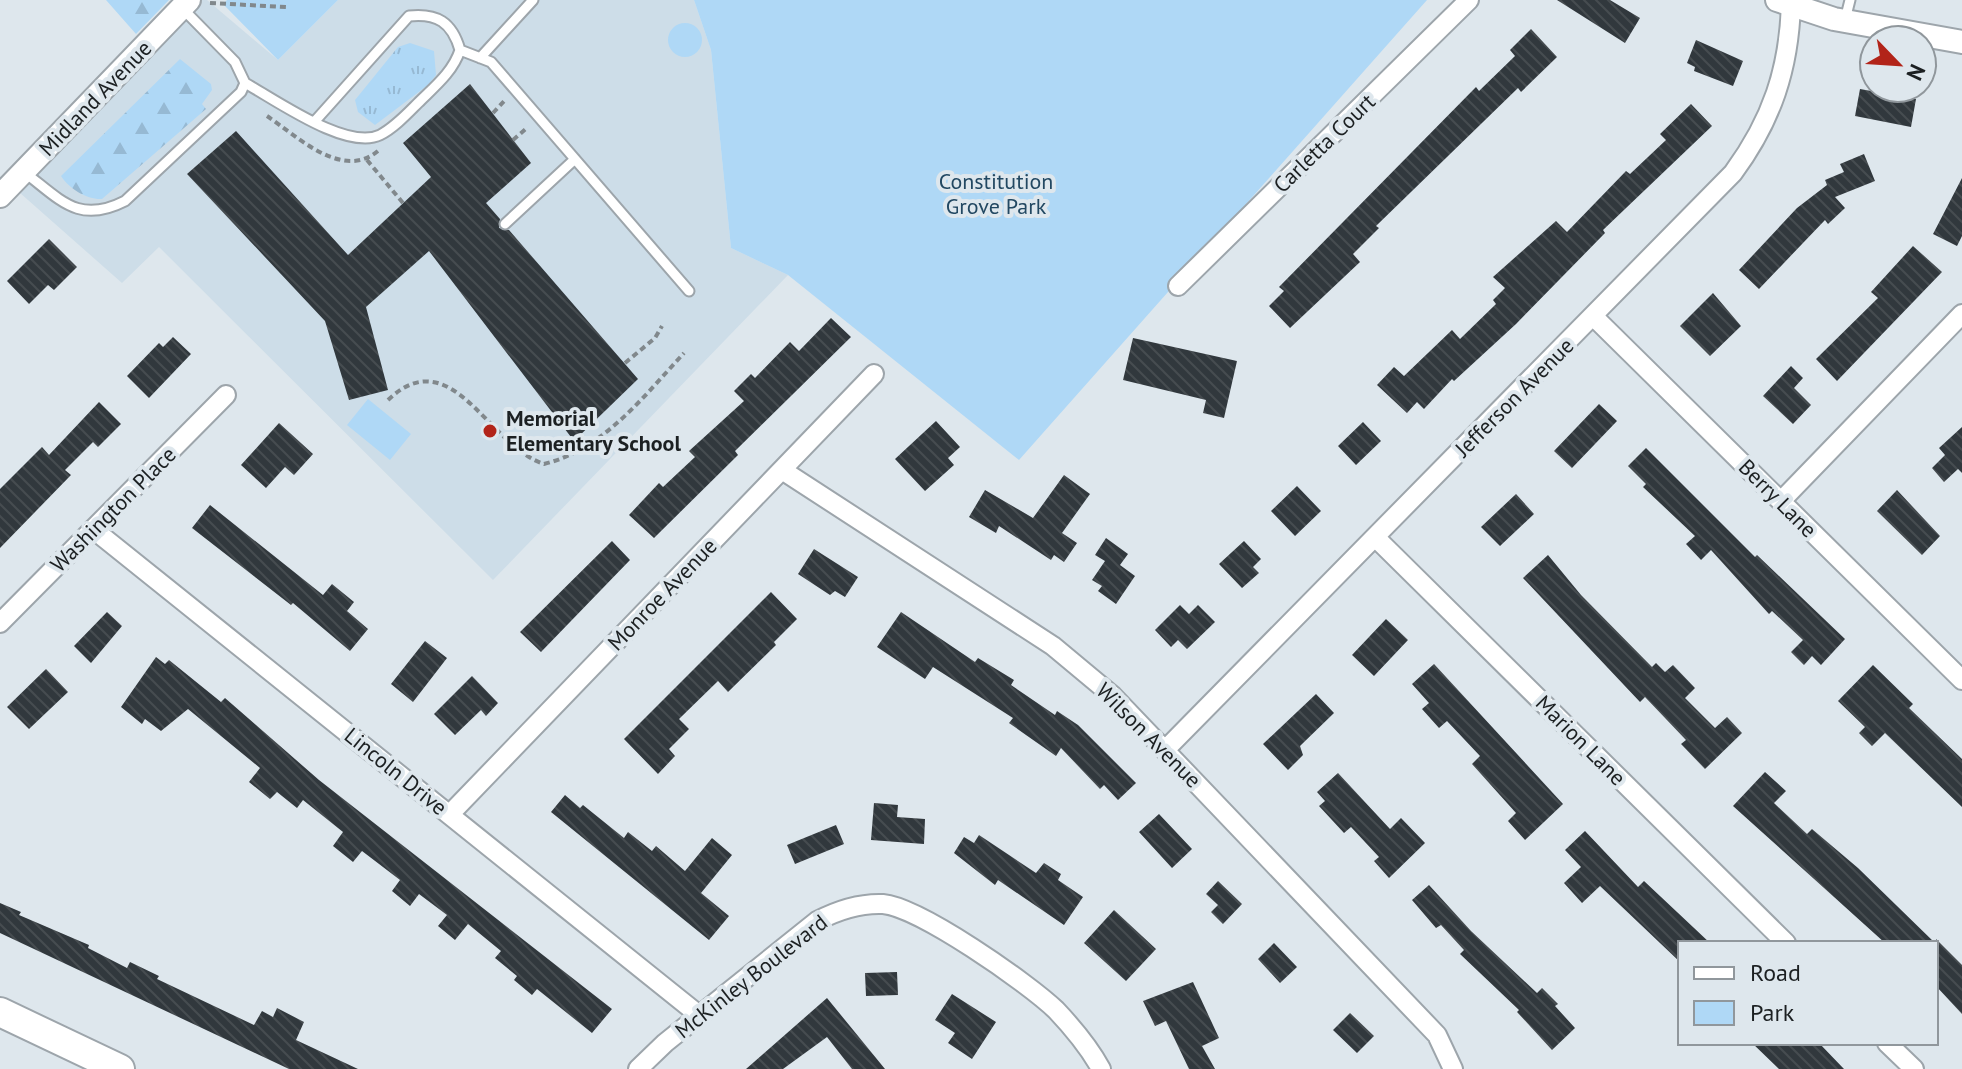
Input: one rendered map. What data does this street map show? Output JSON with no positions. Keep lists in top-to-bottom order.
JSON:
{
  "streets": {
    "street": [
      "Midland Avenue",
      "Carletta Court",
      "Jefferson Avenue",
      "Berry Lane",
      "Washington Place",
      "Monroe Avenue",
      "Wilson Avenue",
      "Marion Lane",
      "Lincoln Drive",
      "McKinley Boulevard"
    ]
  },
  "crossings": [
    ["Jefferson Avenue", "Berry Lane"],
    ["Jefferson Avenue", "Wilson Avenue"],
    ["Jefferson Avenue", "Marion Lane"],
    ["Washington Place", "Lincoln Drive"],
    ["Monroe Avenue", "Wilson Avenue"],
    ["Monroe Avenue", "Lincoln Drive"],
    ["Lincoln Drive", "McKinley Boulevard"]
  ],
  "parks": ["Constitution Grove Park"],
  "places": ["Memorial Elementary School"],
  "legend": ["Road", "Park"],
  "north": "bottom right"
}
